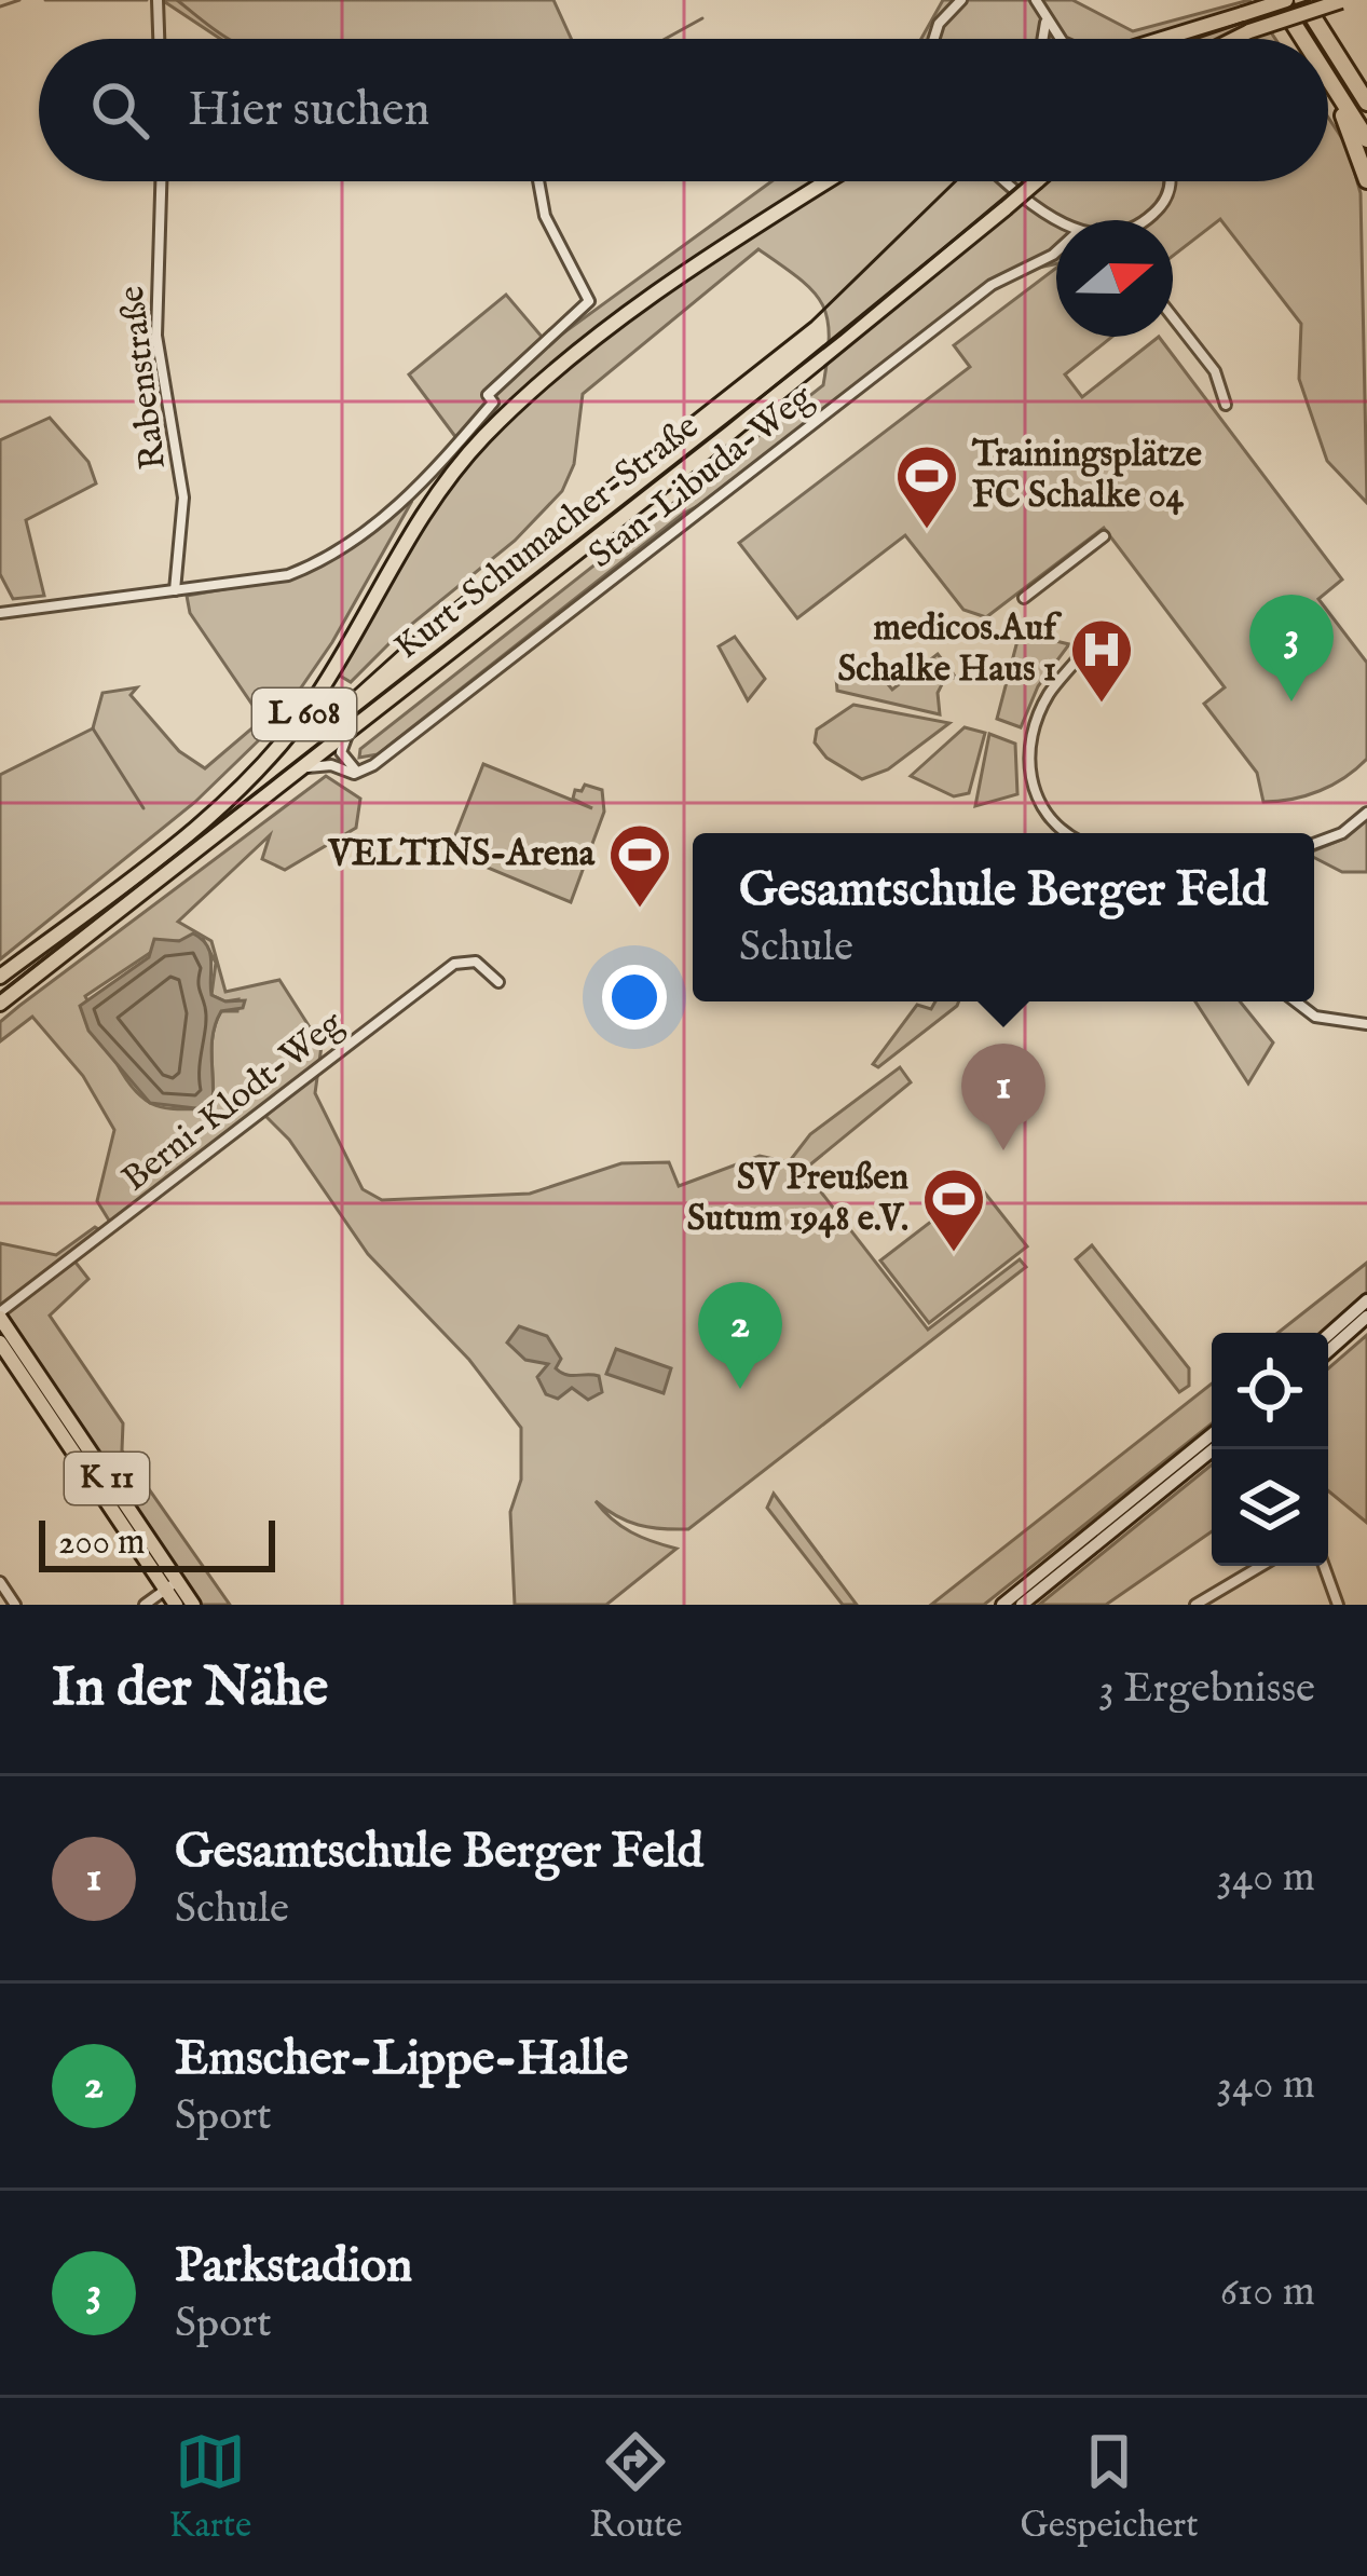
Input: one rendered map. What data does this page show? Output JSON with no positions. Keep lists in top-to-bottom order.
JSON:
{
  "streets": {
    "main road": ["Kurt-Schumacher-Straße", "L 608", "K 11"],
    "street": ["Rabenstraße", "Stan-Libuda-Weg", "Berni-Klodt-Weg"]
  },
  "crossings": [
    ["Berni-Klodt-Weg", "K 11"]
  ],
  "places": {
    "sports": ["Trainingsplätze FC Schalke 04", "VELTINS-Arena", "SV Preußen Sutum 1948 e.V."],
    "hospital": ["medicos.Auf Schalke Haus 1"]
  },
  "scale_bar": "200 m",
  "north": "right",
  "page": {
    "search": "Hier suchen",
    "pins": ["3", "1", "2"],
    "popup": ["Gesamtschule Berger Feld", "Schule"],
    "scale": "200 m",
    "heading": ["In der Nähe", "3 Ergebnisse"],
    "list": [
      {
        "mark": "1",
        "name": "Gesamtschule Berger Feld",
        "note": "Schule",
        "value": "340 m"
      },
      {
        "mark": "2",
        "name": "Emscher-Lippe-Halle",
        "note": "Sport",
        "value": "340 m"
      },
      {
        "mark": "3",
        "name": "Parkstadion",
        "note": "Sport",
        "value": "610 m"
      }
    ],
    "nav": ["Karte", "Route", "Gespeichert"]
  }
}
